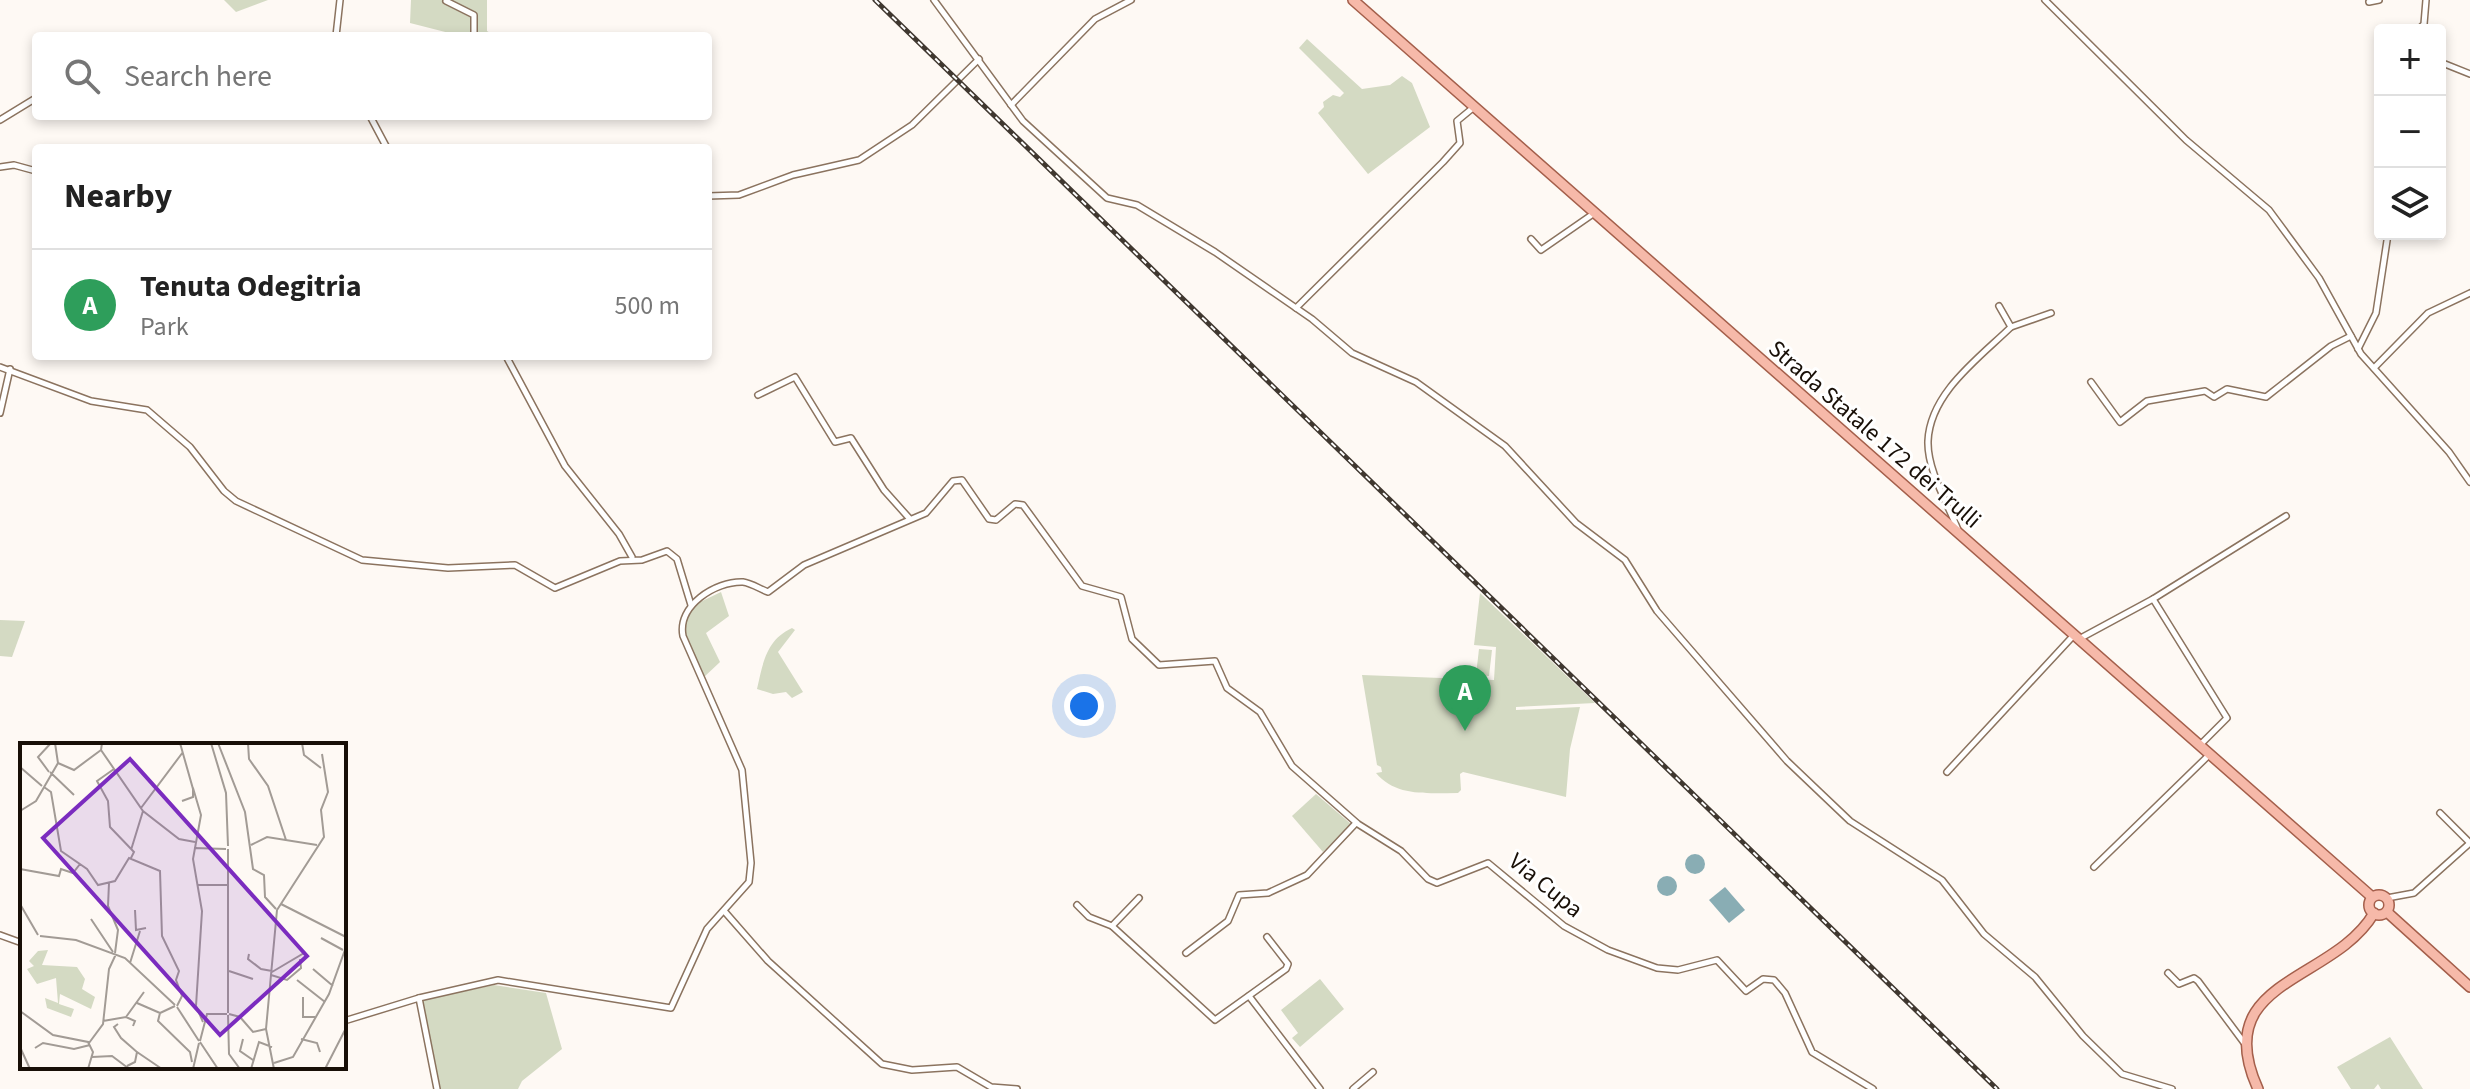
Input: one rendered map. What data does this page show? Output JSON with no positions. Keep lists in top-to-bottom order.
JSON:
{
  "streets": {
    "main road": ["Strada Statale 172 dei Trulli"],
    "street": ["Via Cupa"]
  },
  "page": {
    "map_buttons": ["+", "−"],
    "search": "Search here",
    "heading": "Nearby",
    "list": [
      {
        "mark": "A",
        "name": "Tenuta Odegitria",
        "note": "Park",
        "value": "500 m"
      }
    ],
    "pins": "A"
  }
}
